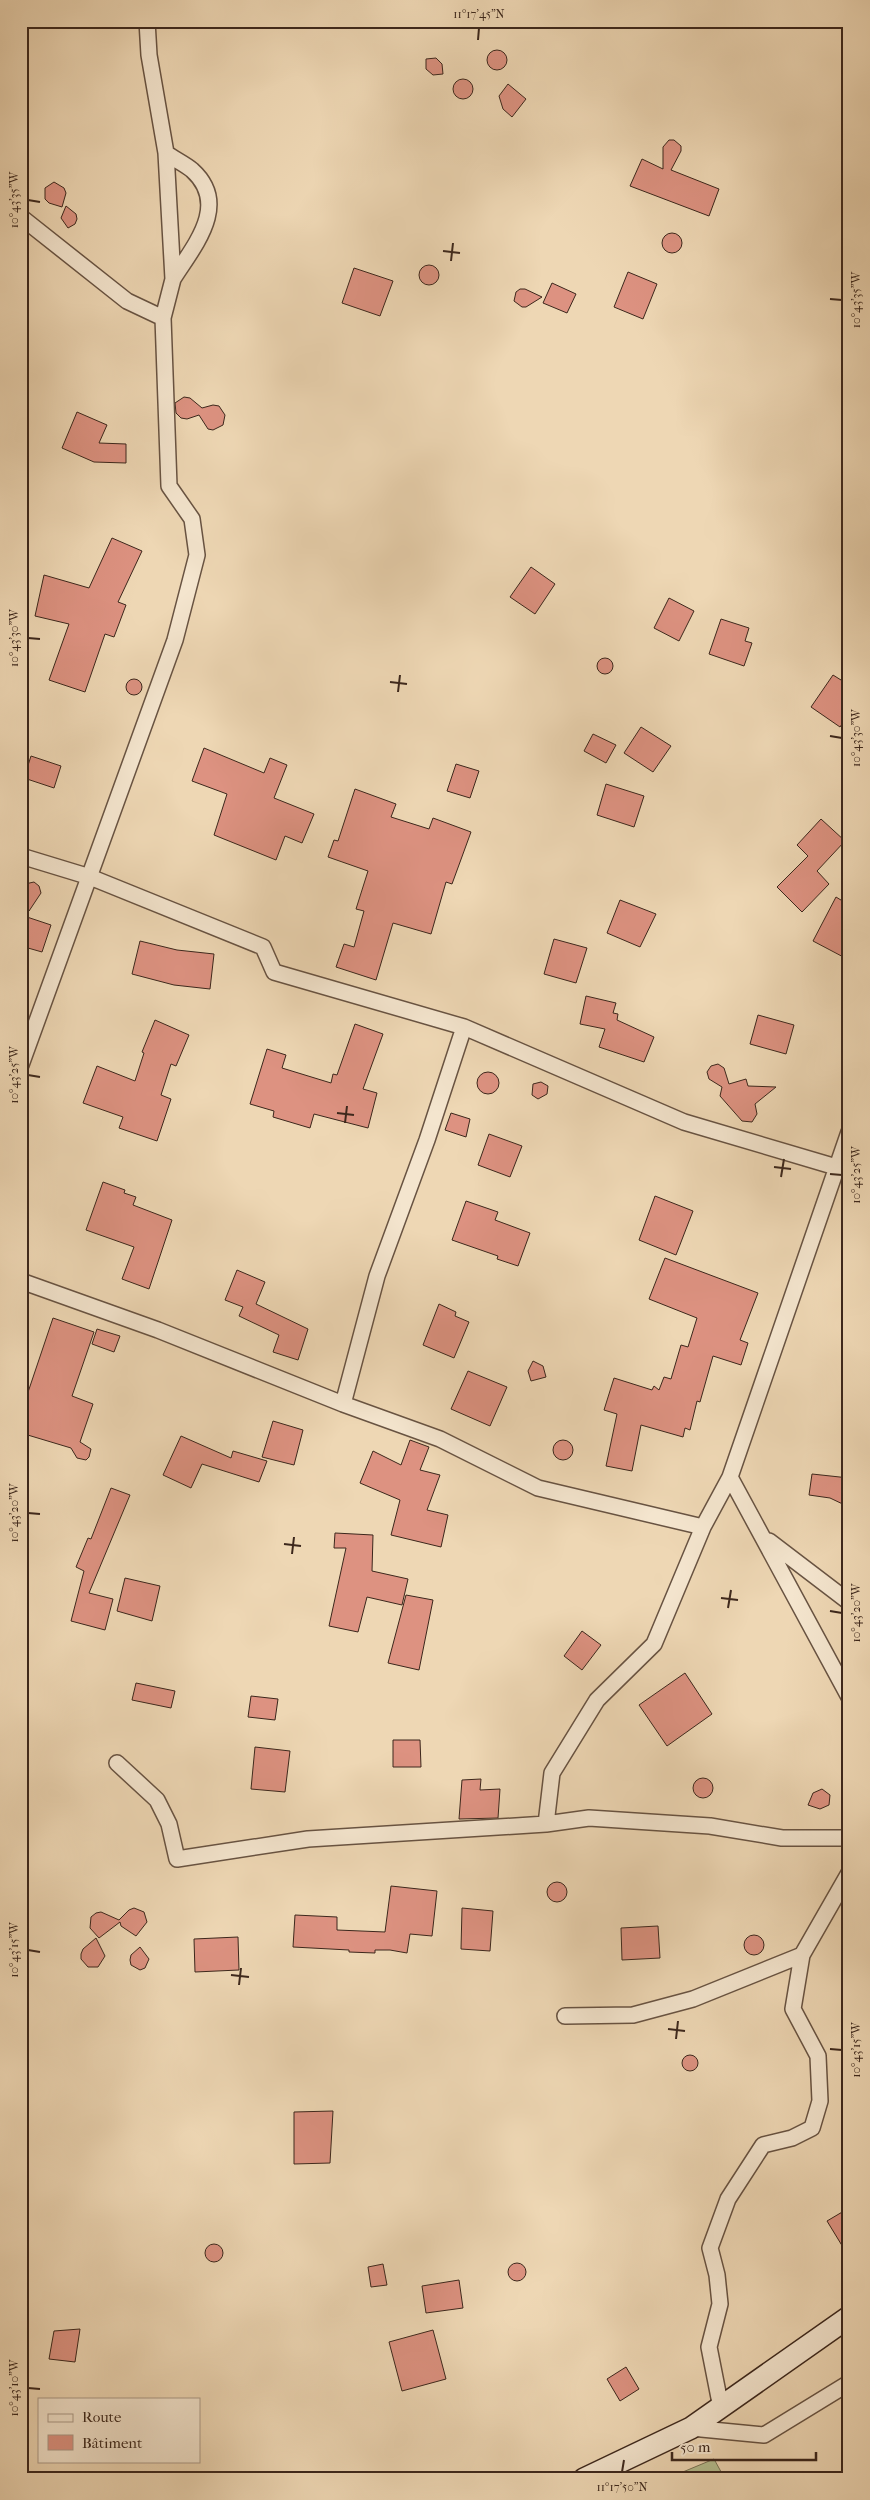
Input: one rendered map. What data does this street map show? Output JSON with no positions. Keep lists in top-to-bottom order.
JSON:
{
  "legend": ["Route", "Bâtiment"],
  "scale_bar": "50 m",
  "coordinates": [
    "11°17'45\"N",
    "10°43'35\"W",
    "10°43'30\"W",
    "10°43'25\"W",
    "10°43'20\"W",
    "10°43'15\"W",
    "10°43'10\"W",
    "11°17'50\"N"
  ]
}
